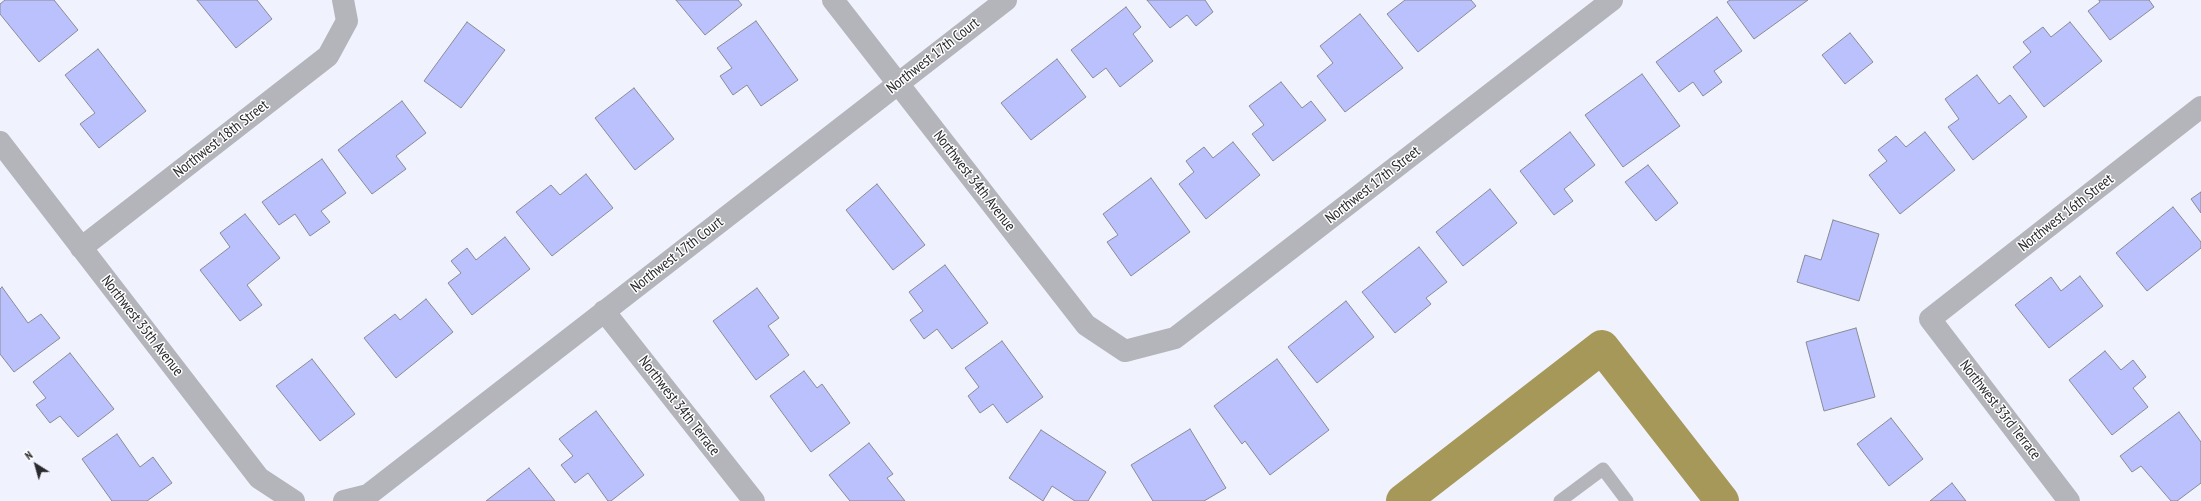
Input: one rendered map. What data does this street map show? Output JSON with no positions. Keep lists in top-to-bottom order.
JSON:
{
  "streets": {
    "street": [
      "Northwest 17th Court",
      "Northwest 18th Street",
      "Northwest 34th Avenue",
      "Northwest 17th Street",
      "Northwest 16th Street",
      "Northwest 35th Avenue",
      "Northwest 34th Terrace",
      "Northwest 33rd Terrace"
    ]
  },
  "crossings": [
    ["Northwest 17th Court", "Northwest 34th Avenue"],
    ["Northwest 17th Court", "Northwest 34th Terrace"],
    ["Northwest 18th Street", "Northwest 35th Avenue"],
    ["Northwest 34th Avenue", "Northwest 17th Street"],
    ["Northwest 16th Street", "Northwest 33rd Terrace"]
  ],
  "north": "top left"
}
